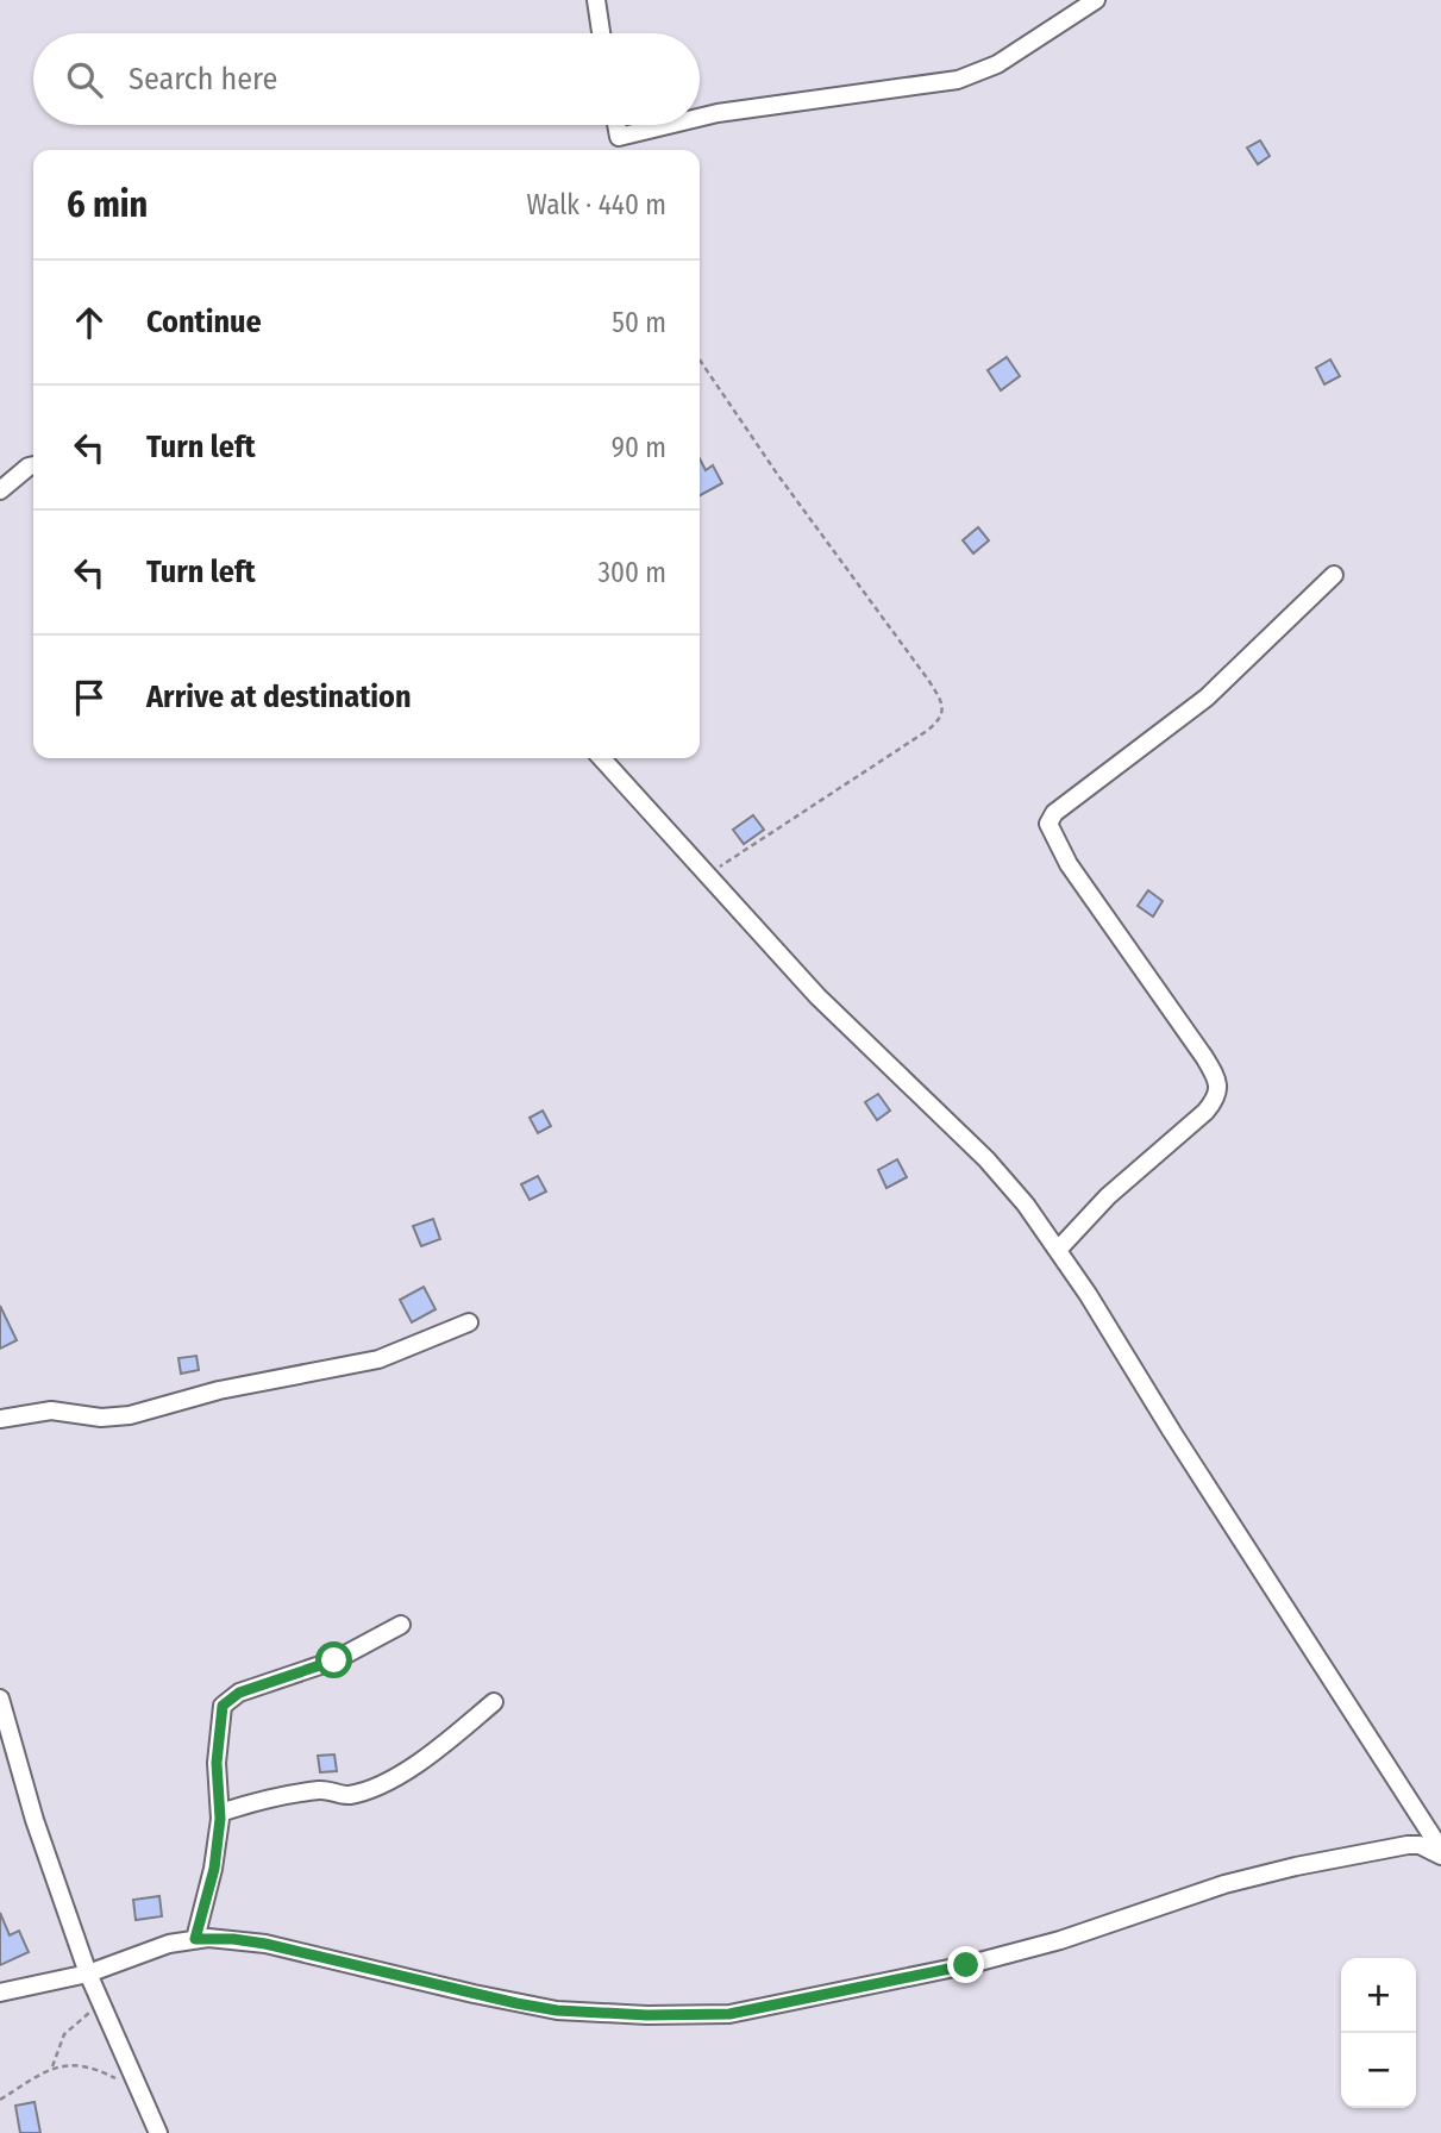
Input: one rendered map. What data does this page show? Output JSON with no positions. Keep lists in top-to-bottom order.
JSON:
{
  "page": {
    "search": "Search here",
    "heading": ["6 min", "Walk · 440 m"],
    "list": [
      ["Continue", "50 m"],
      ["Turn left", "90 m"],
      ["Turn left", "300 m"],
      "Arrive at destination"
    ],
    "map_buttons": ["+", "−"]
  }
}
